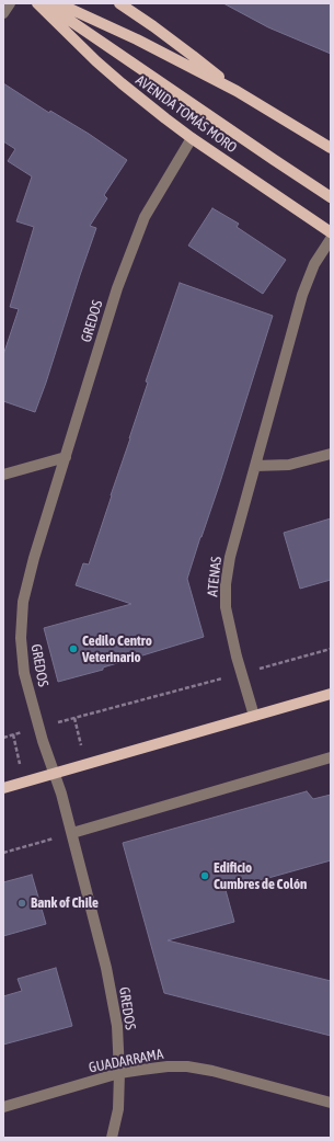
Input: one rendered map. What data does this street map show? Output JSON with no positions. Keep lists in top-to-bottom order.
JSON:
{
  "streets": {
    "main road": ["AVENIDA TOMÁS MORO"],
    "street": ["GREDOS", "ATENAS", "GUADARRAMA"]
  },
  "crossings": [
    ["AVENIDA TOMÁS MORO", "GREDOS"],
    ["GREDOS", "GUADARRAMA"]
  ],
  "places": ["Cedilo Centro Veterinario", "Edificio Cumbres de Colón", "Bank of Chile"]
}
